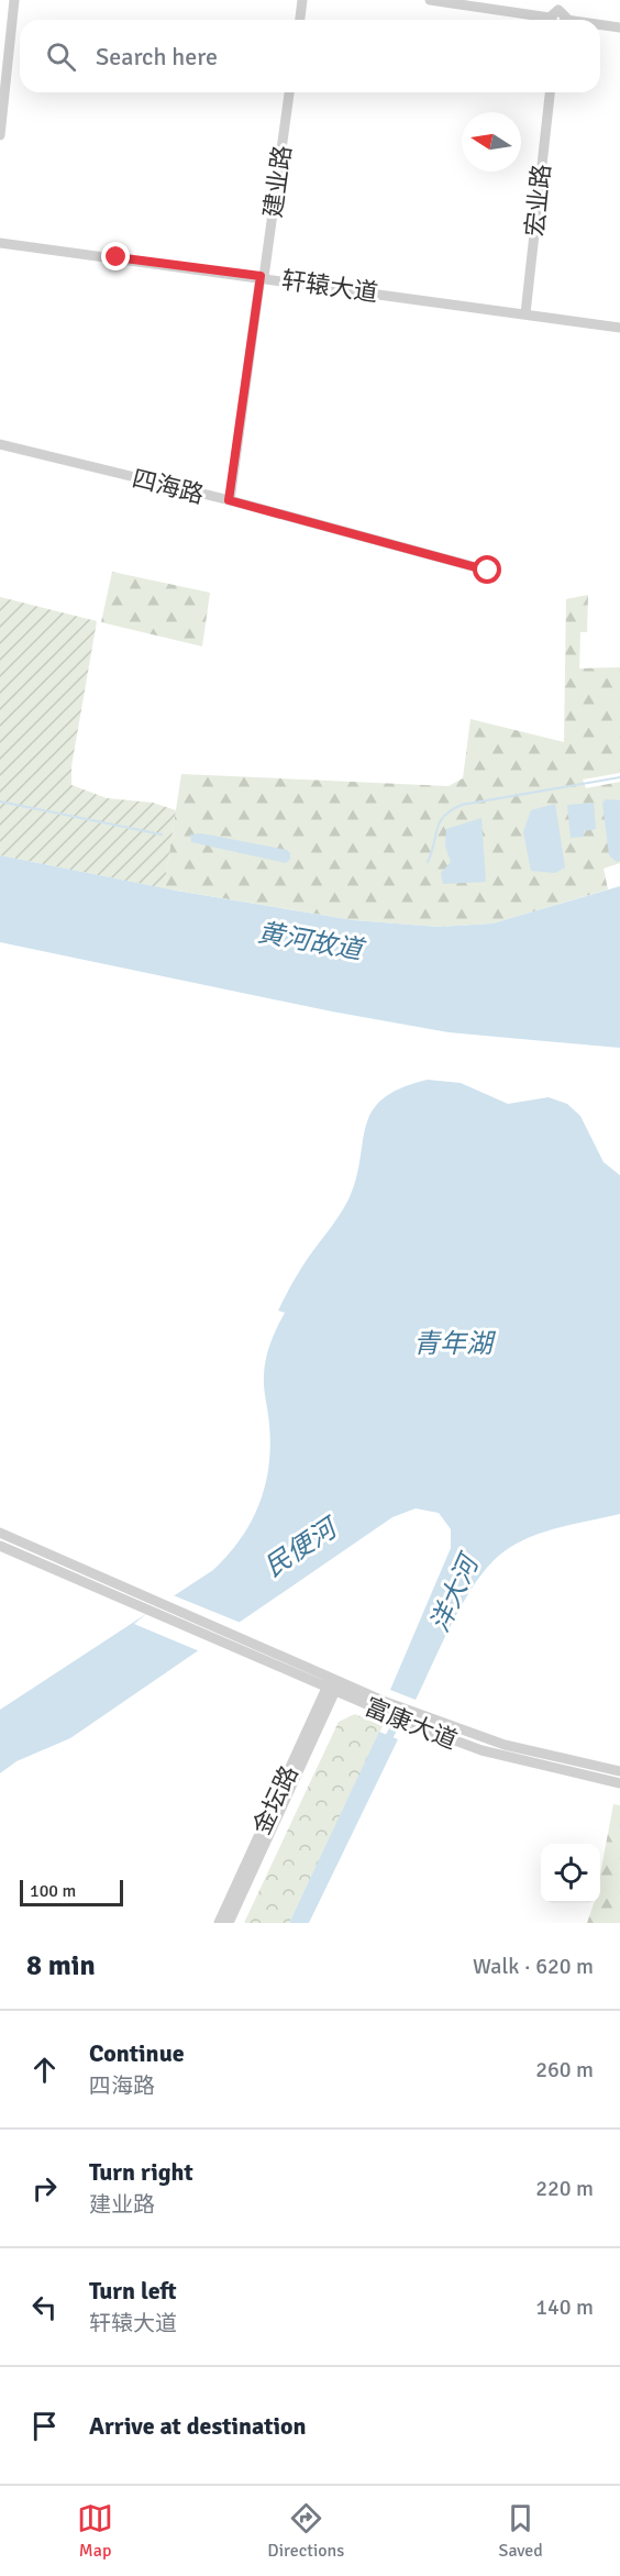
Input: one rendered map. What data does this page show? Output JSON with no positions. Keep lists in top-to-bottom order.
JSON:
{
  "streets": {
    "street": [
      "建业路",
      "宏业路",
      "轩辕大道",
      "四海路",
      "富康大道",
      "金坛路"
    ]
  },
  "crossings": [
    ["建业路", "轩辕大道"],
    ["建业路", "四海路"],
    ["宏业路", "轩辕大道"],
    ["富康大道", "金坛路"]
  ],
  "water": [
    "黄河故道",
    "青年湖",
    "民便河",
    "洋大河"
  ],
  "scale_bar": "100 m",
  "north": "left",
  "page": {
    "search": "Search here",
    "scale": "100 m",
    "heading": ["8 min", "Walk · 620 m"],
    "list": [
      ["Continue", "四海路", "260 m"],
      ["Turn right", "建业路", "220 m"],
      ["Turn left", "轩辕大道", "140 m"],
      "Arrive at destination"
    ],
    "nav": ["Map", "Directions", "Saved"]
  }
}
